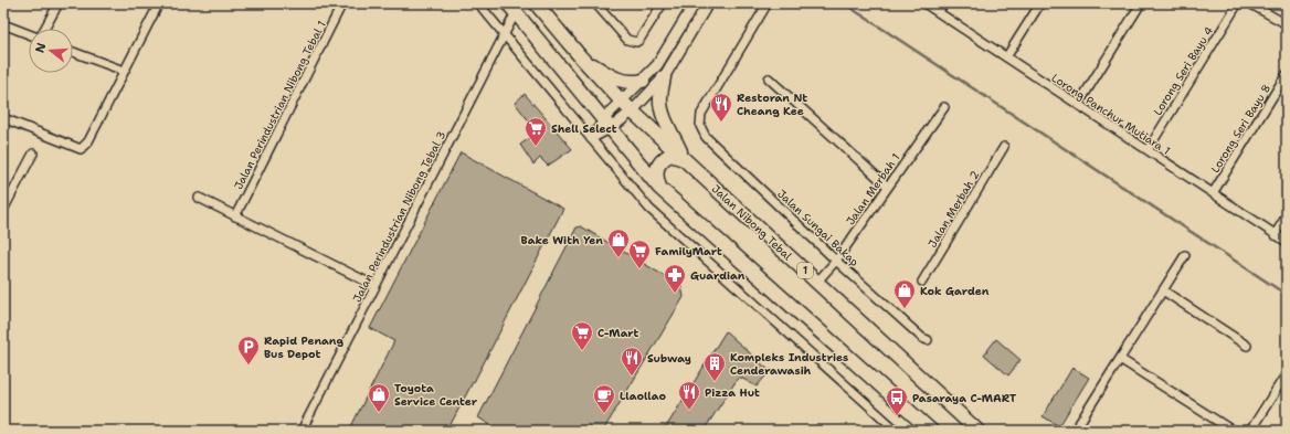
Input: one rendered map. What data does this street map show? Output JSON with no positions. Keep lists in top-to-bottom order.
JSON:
{
  "streets": {
    "highway": ["Jalan Nibong Tebal", "1"],
    "street": [
      "Lorong Seri Bayu 4",
      "Jalan Perindustrian Nibong Tebal 1",
      "Lorong Panchur Mutiara 1",
      "Lorong Seri Bayu 8",
      "Jalan Merbah 1",
      "Jalan Merbah 2",
      "Jalan Perindustrian Nibong Tebal 3",
      "Jalan Sungai Bakap"
    ]
  },
  "crossings": [
    ["Lorong Seri Bayu 4", "Lorong Panchur Mutiara 1"],
    ["Lorong Panchur Mutiara 1", "Lorong Seri Bayu 8"],
    ["Jalan Merbah 1", "Jalan Nibong Tebal"],
    ["Jalan Merbah 1", "Jalan Sungai Bakap"]
  ],
  "places": {
    "restaurant": ["Restoran Nt Cheang Kee", "Subway", "Pizza Hut"],
    "supermarket": ["Shell Select", "FamilyMart", "C-Mart"],
    "shop": ["Bake With Yen", "Kok Garden", "Toyota Service Center"],
    "pharmacy": ["Guardian"],
    "parking": ["Rapid Penang Bus Depot"],
    "building": ["Kompleks Industries Cenderawasih"],
    "cafe": ["Llaollao"],
    "bus stop": ["Pasaraya C-MART"]
  },
  "north": "left"
}
